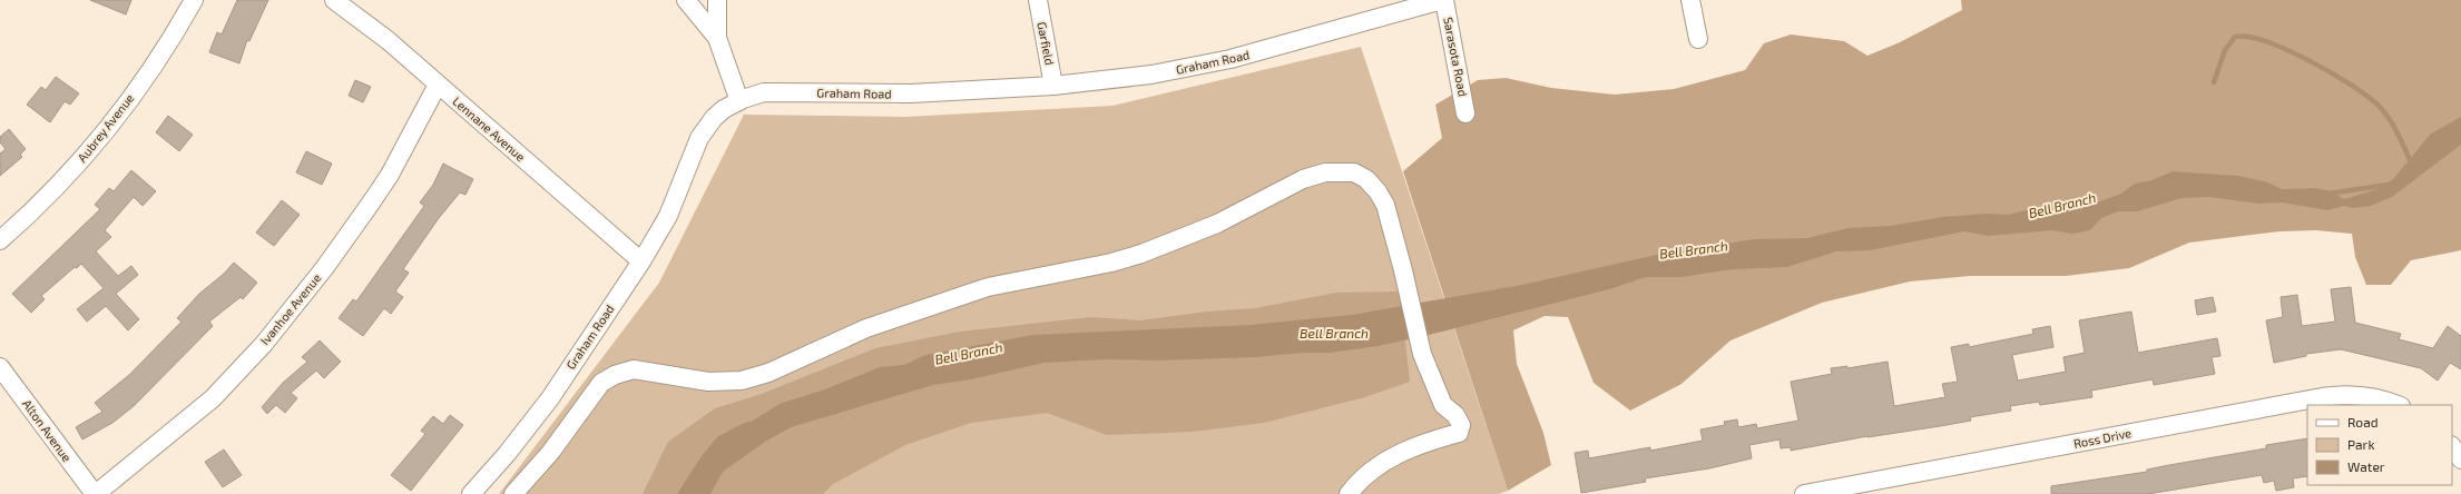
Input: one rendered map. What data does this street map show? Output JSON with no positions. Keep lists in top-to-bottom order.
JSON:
{
  "streets": {
    "street": [
      "Garfield",
      "Sarasota Road",
      "Graham Road",
      "Aubrey Avenue",
      "Lennane Avenue",
      "Ivanhoe Avenue",
      "Alton Avenue",
      "Ross Drive"
    ]
  },
  "crossings": [
    ["Garfield", "Graham Road"],
    ["Sarasota Road", "Graham Road"],
    ["Graham Road", "Lennane Avenue"],
    ["Lennane Avenue", "Ivanhoe Avenue"],
    ["Ivanhoe Avenue", "Alton Avenue"]
  ],
  "water": ["Bell Branch"],
  "legend": ["Road", "Park", "Water"]
}
